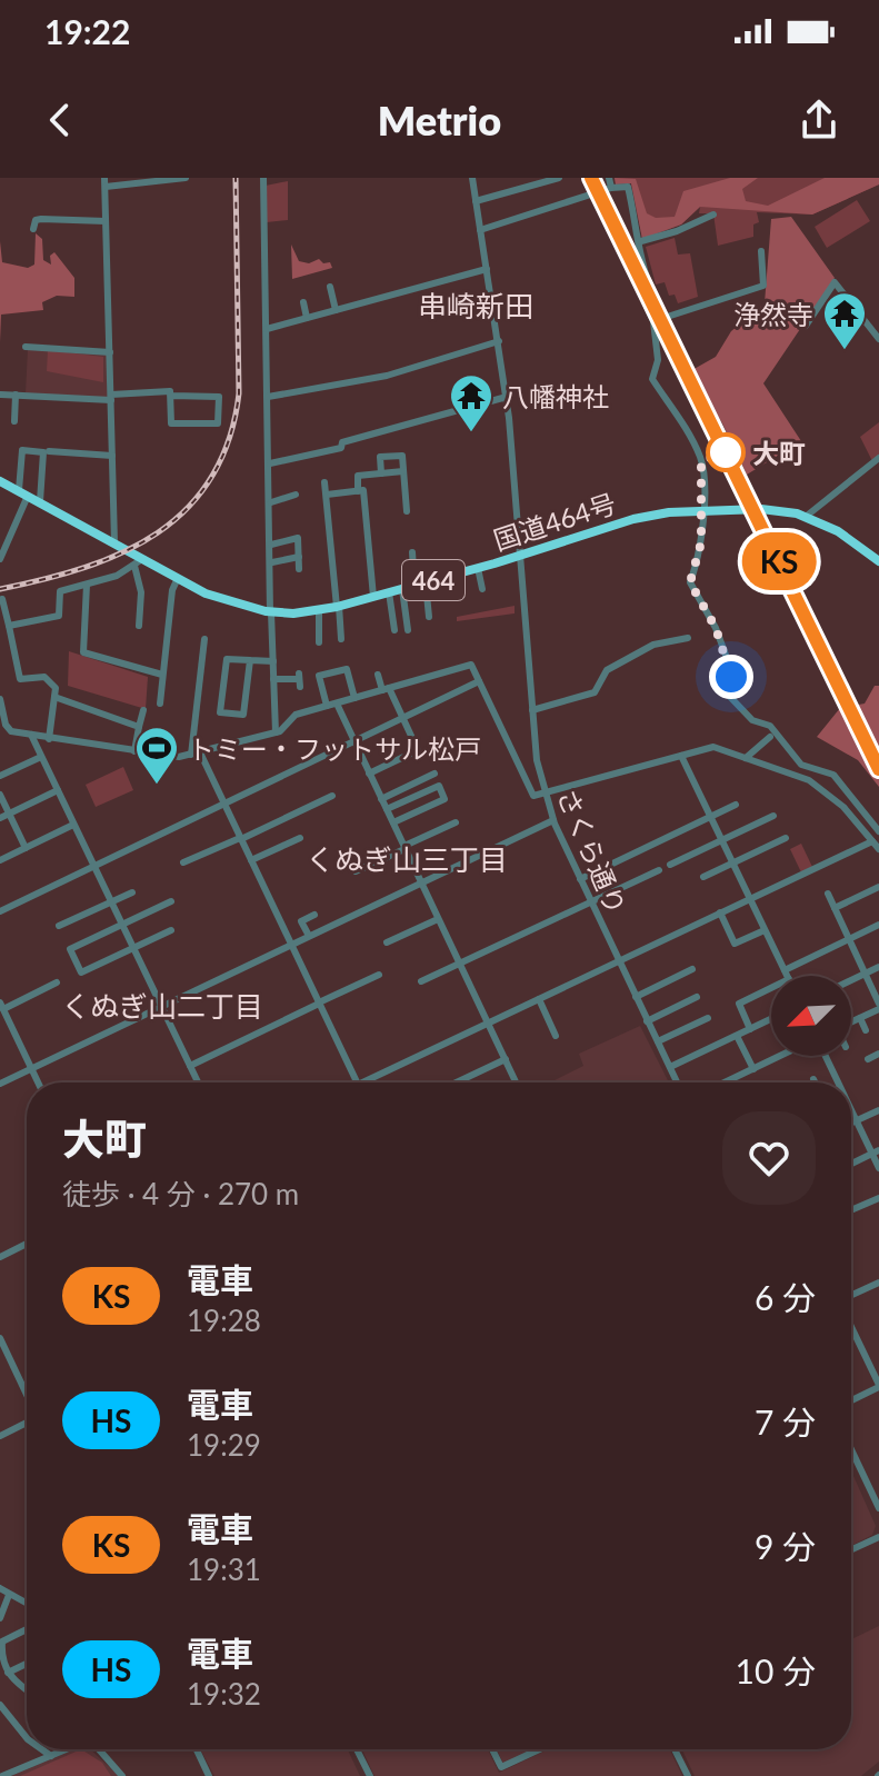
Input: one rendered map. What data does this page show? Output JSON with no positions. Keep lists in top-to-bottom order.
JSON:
{
  "streets": {
    "highway": ["国道464号", "464"],
    "street": ["さくら通り"]
  },
  "crossings": [
    ["国道464号", "さくら通り"]
  ],
  "districts": ["串崎新田", "くぬぎ山三丁目", "くぬぎ山二丁目"],
  "places": {
    "temple": ["浄然寺", "八幡神社"],
    "other": ["大町"],
    "sports": ["トミー・フットサル松戸"]
  },
  "north": "bottom left",
  "page": {
    "status": "19:22",
    "header": "Metrio",
    "on_map": "KS",
    "heading": ["大町", "徒歩 · 4 分 · 270 m"],
    "list": [
      {
        "mark": "KS",
        "name": "電車",
        "note": "19:28",
        "value": "6 分"
      },
      {
        "mark": "HS",
        "name": "電車",
        "note": "19:29",
        "value": "7 分"
      },
      {
        "mark": "KS",
        "name": "電車",
        "note": "19:31",
        "value": "9 分"
      },
      {
        "mark": "HS",
        "name": "電車",
        "note": "19:32",
        "value": "10 分"
      }
    ]
  }
}
